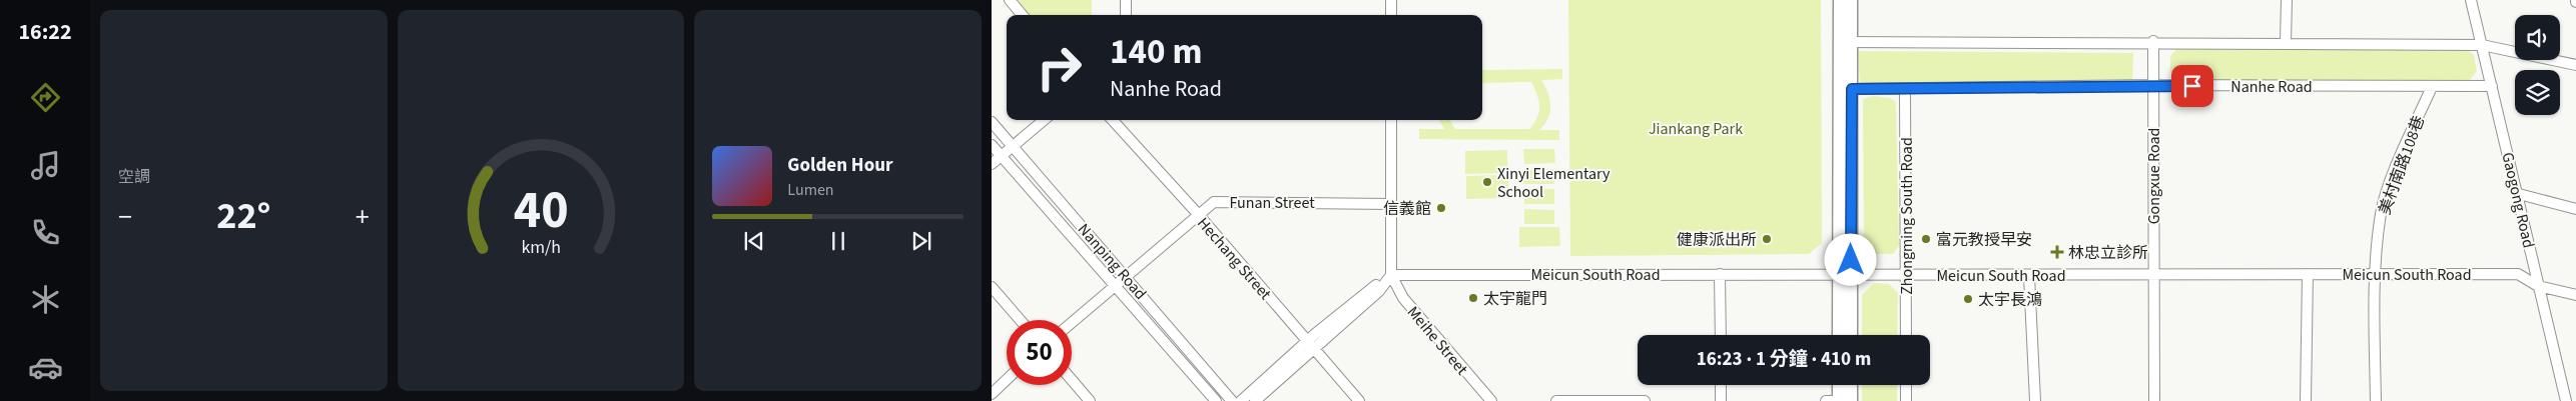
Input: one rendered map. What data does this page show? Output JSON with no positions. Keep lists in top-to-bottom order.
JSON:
{
  "streets": {
    "street": [
      "Nanhe Road",
      "美村南路108巷",
      "Gongxue Road",
      "Gaogong Road",
      "Funan Street",
      "Zhongming South Road",
      "Hechang Street",
      "Nanping Road",
      "Meicun South Road",
      "Meihe Street"
    ]
  },
  "crossings": [
    ["Nanhe Road", "美村南路108巷"],
    ["Nanhe Road", "Gongxue Road"],
    ["Nanhe Road", "Gaogong Road"],
    ["Nanhe Road", "Zhongming South Road"],
    ["美村南路108巷", "Meicun South Road"],
    ["Gongxue Road", "Meicun South Road"],
    ["Gaogong Road", "Meicun South Road"],
    ["Funan Street", "Hechang Street"],
    ["Funan Street", "Nanping Road"],
    ["Zhongming South Road", "Meicun South Road"],
    ["Meicun South Road", "Meihe Street"]
  ],
  "parks": ["Jiankang Park"],
  "places": {
    "other": [
      "Xinyi Elementary School",
      "信義館",
      "健康派出所",
      "富元教授早安",
      "太宇龍門",
      "太宇長鴻"
    ],
    "health": ["林忠立診所"]
  },
  "page": {
    "tabs": "16:22",
    "tile": "空調",
    "turn": ["140 m", "Nanhe Road"],
    "song": ["Golden Hour", "Lumen"],
    "heat": ["−", "22°", "+"],
    "limit": "50",
    "trip": "16:23 · 1 分鐘 · 410 m",
    "gauge": ["40", "km/h"]
  }
}
